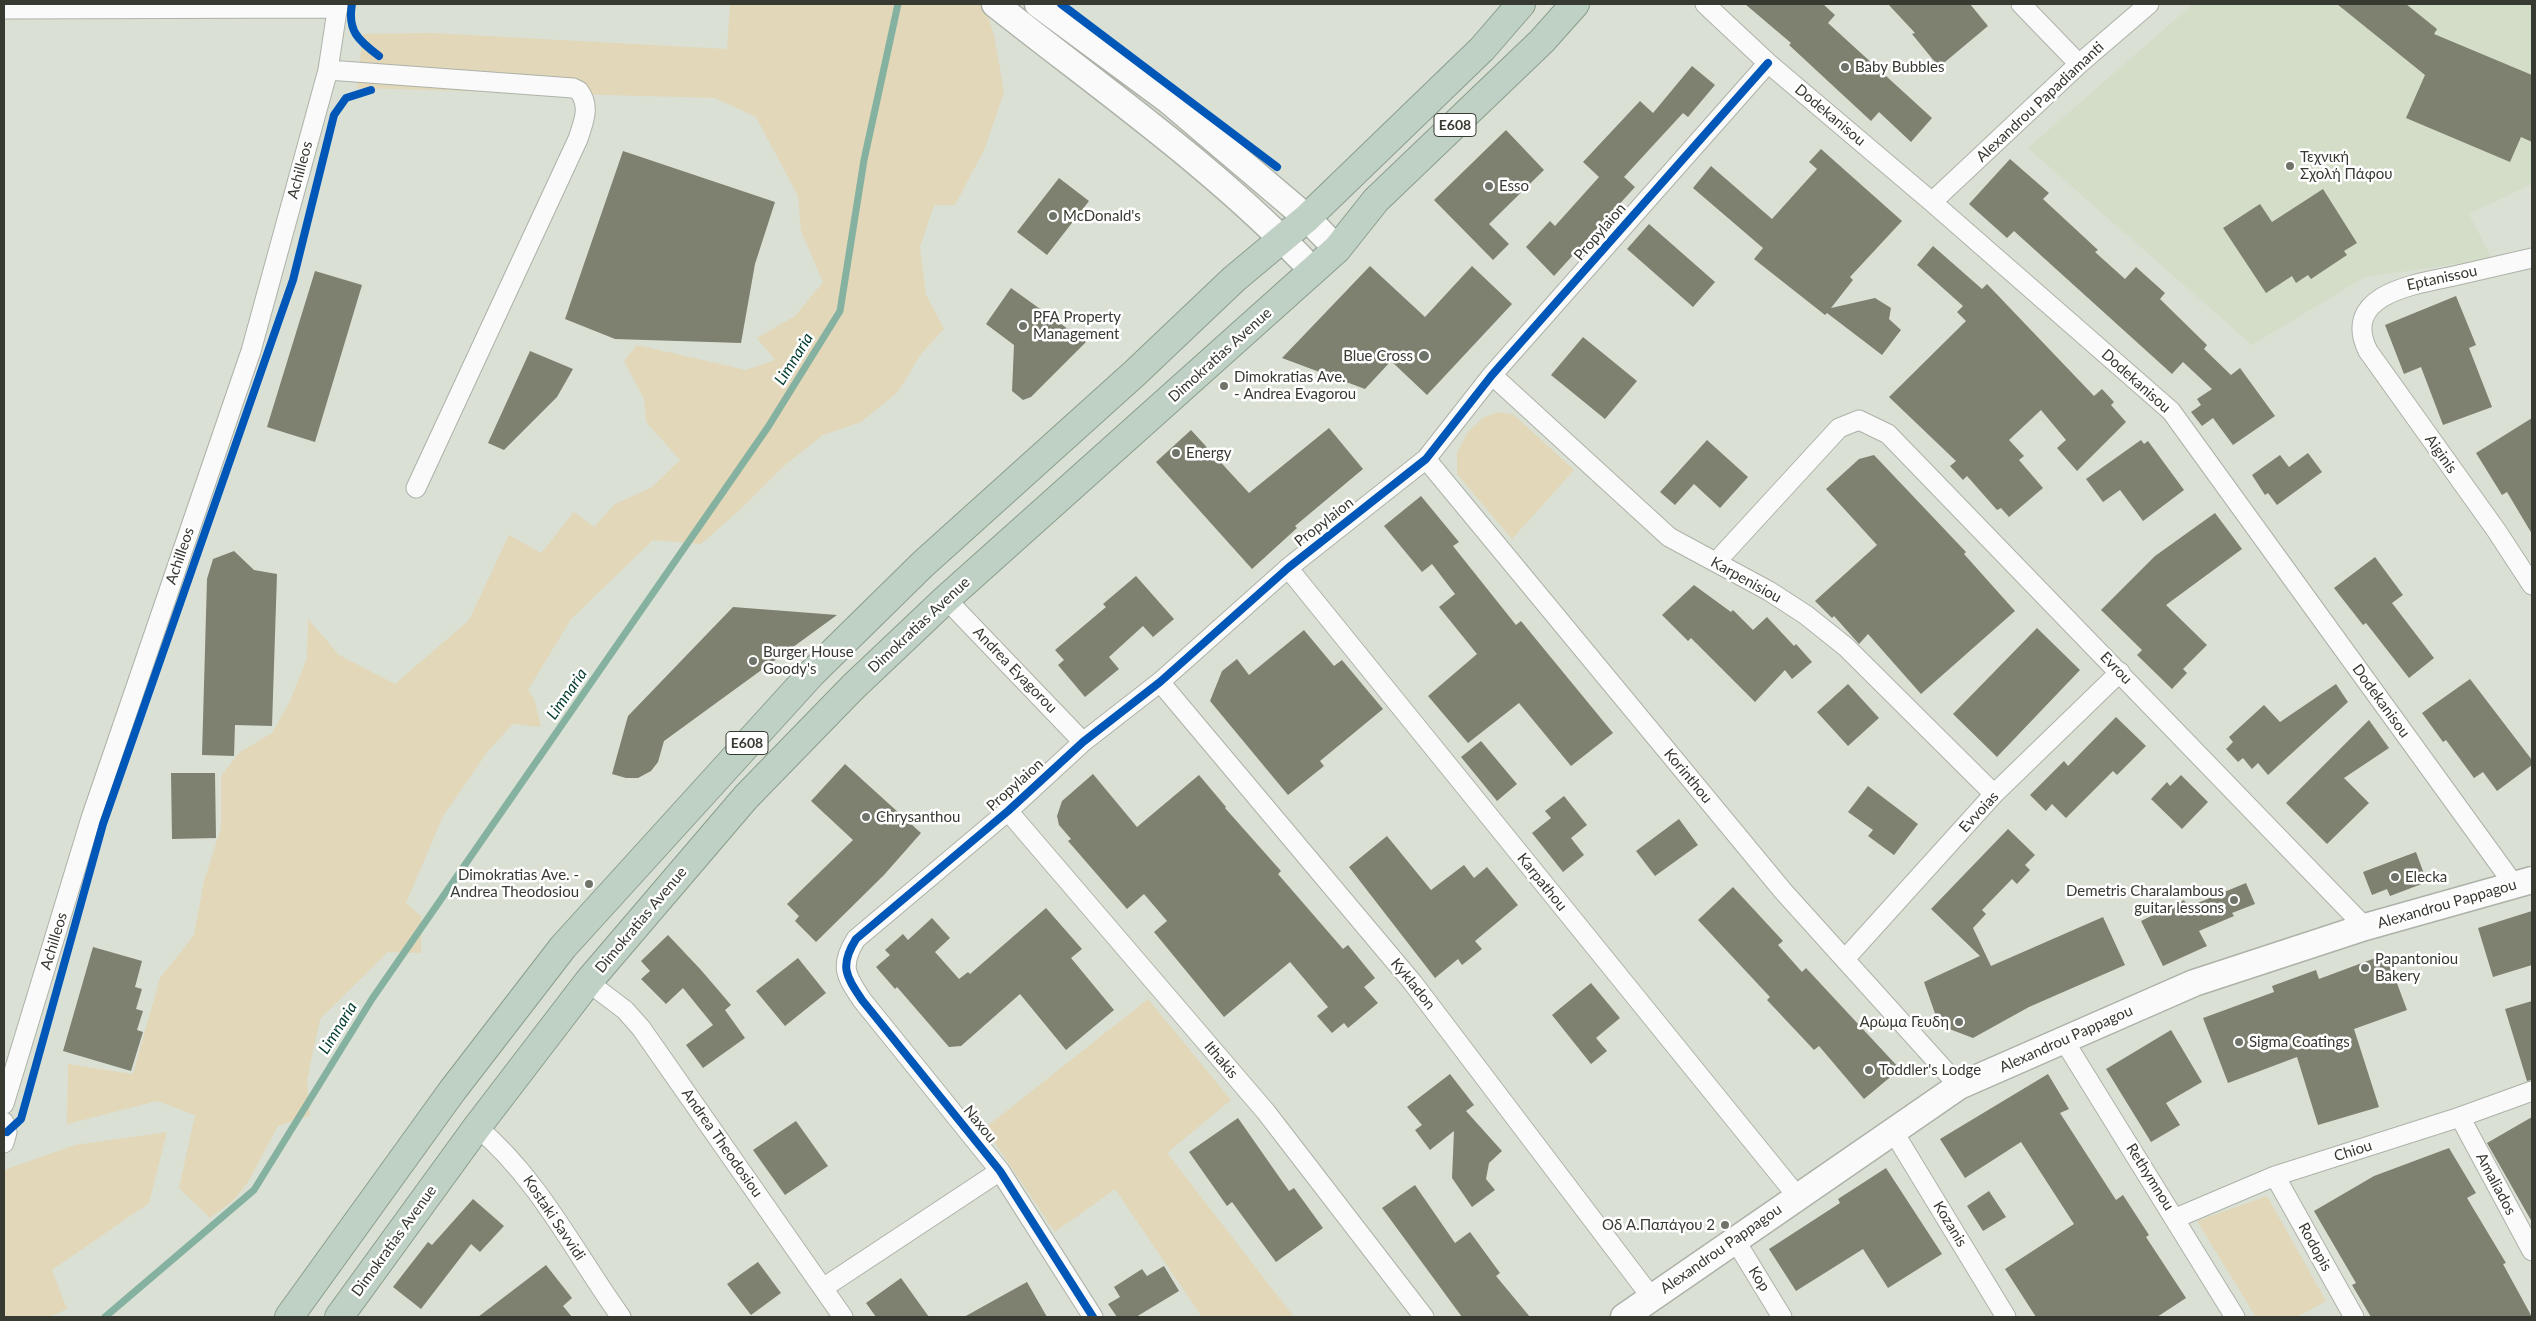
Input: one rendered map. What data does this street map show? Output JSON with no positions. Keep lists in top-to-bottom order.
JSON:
{
  "streets": {
    "highway": ["E608", "Dimokratias Avenue"],
    "street": [
      "Alexandrou Papadiamanti",
      "Dodekanisou",
      "Achilleos",
      "Propylaion",
      "Eptanissou",
      "Aiginis",
      "Karpenisiou",
      "Evrou",
      "Andrea Eyagorou",
      "Korinthou",
      "Evvoias",
      "Karpathou",
      "Alexandrou Pappagou",
      "Kykladon",
      "Ithakis",
      "Naxou",
      "Andrea Theodosiou",
      "Chiou",
      "Rethymnou",
      "Amaliados",
      "Kostaki Savvidi",
      "Kozanis",
      "Rodopis",
      "Kop"
    ]
  },
  "crossings": [
    ["Alexandrou Papadiamanti", "Dodekanisou"],
    ["Dodekanisou", "Propylaion"],
    ["Dodekanisou", "Alexandrou Pappagou"],
    ["Propylaion", "Karpenisiou"],
    ["Propylaion", "Andrea Eyagorou"],
    ["Propylaion", "Korinthou"],
    ["Propylaion", "Karpathou"],
    ["Propylaion", "Kykladon"],
    ["Propylaion", "Ithakis"],
    ["Propylaion", "Naxou"],
    ["Eptanissou", "Aiginis"],
    ["Dimokratias Avenue", "Andrea Eyagorou"],
    ["Dimokratias Avenue", "Andrea Theodosiou"],
    ["Dimokratias Avenue", "Kostaki Savvidi"],
    ["Karpenisiou", "Evrou"],
    ["Karpenisiou", "Evvoias"],
    ["Evrou", "Evvoias"],
    ["Evrou", "Alexandrou Pappagou"],
    ["Korinthou", "Evvoias"],
    ["Korinthou", "Alexandrou Pappagou"],
    ["Karpathou", "Alexandrou Pappagou"],
    ["Alexandrou Pappagou", "Kykladon"],
    ["Alexandrou Pappagou", "Rethymnou"],
    ["Alexandrou Pappagou", "Kozanis"],
    ["Alexandrou Pappagou", "Kop"],
    ["Chiou", "Rethymnou"],
    ["Chiou", "Amaliados"],
    ["Chiou", "Rodopis"]
  ],
  "water": ["Limnaria"],
  "places": [
    "Baby Bubbles",
    "Τεχνική Σχολή Πάφου",
    "Esso",
    "McDonald's",
    "PFA Property Management",
    "Blue Cross",
    "Dimokratias Ave. - Andrea Evagorou",
    "Energy",
    "Burger House Goody's",
    "Chrysanthou",
    "Elecka",
    "Dimokratias Ave. - Andrea Theodosiou",
    "Demetris Charalambous guitar lessons",
    "Papantoniou Bakery",
    "Αρωμα Γευδη",
    "Sigma Coatings",
    "Toddler's Lodge",
    "Οδ Α.Παπάγου 2"
  ]
}
